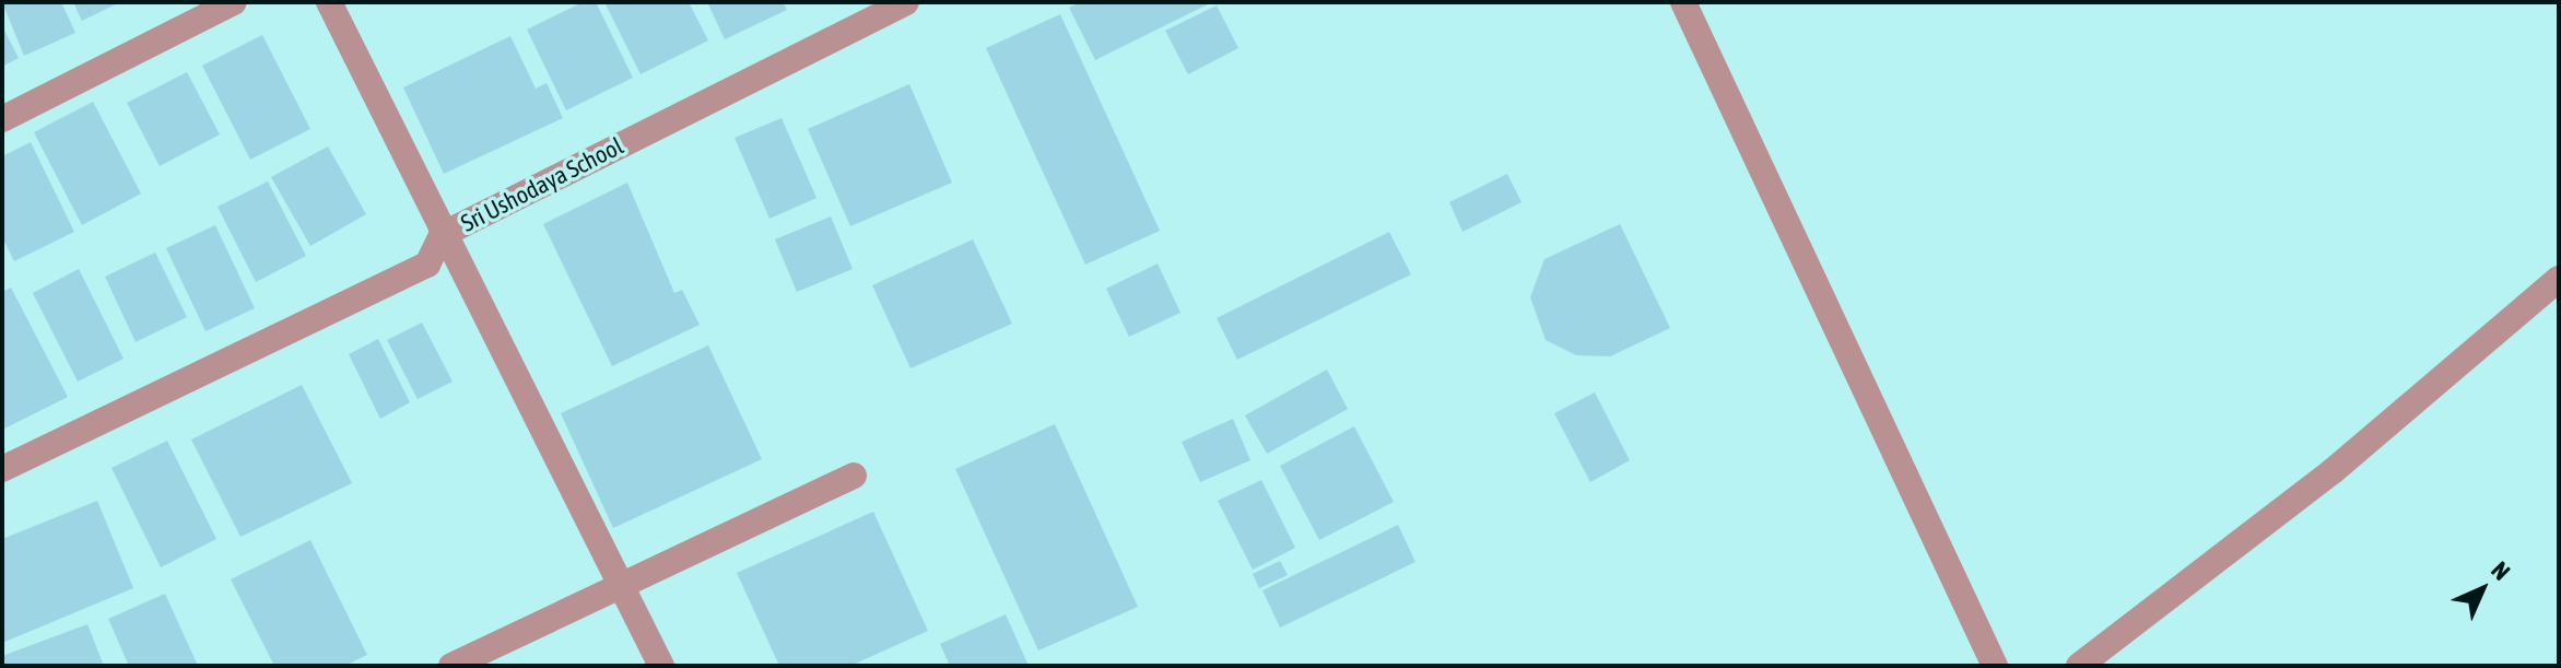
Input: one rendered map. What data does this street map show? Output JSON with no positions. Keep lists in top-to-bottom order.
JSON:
{
  "streets": {
    "street": ["Sri Ushodaya School"]
  },
  "north": "top right"
}
